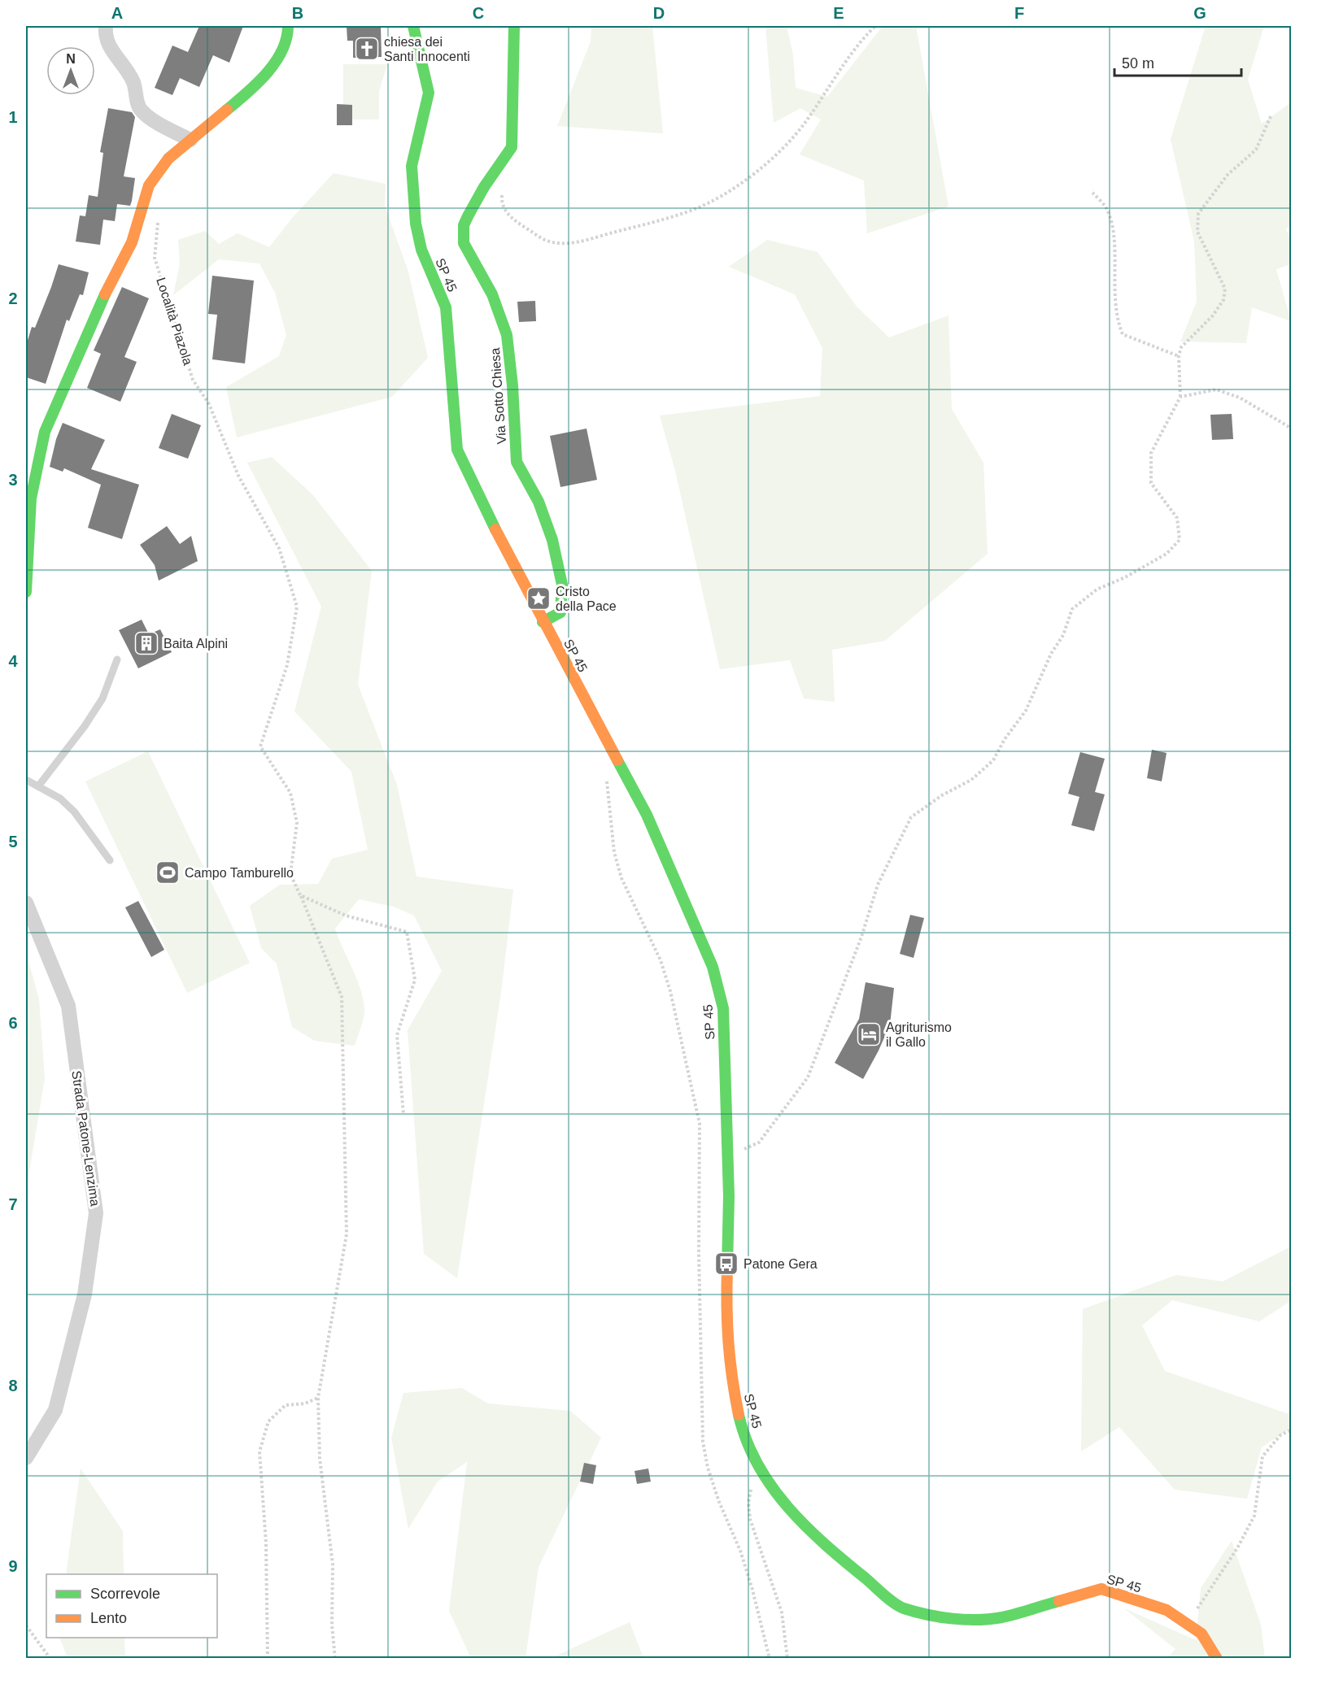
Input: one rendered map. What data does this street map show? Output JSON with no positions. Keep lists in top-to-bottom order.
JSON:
{
  "streets": {
    "street": ["SP 45", "Via Sotto Chiesa", "Strada Patone-Lenzima"],
    "path": ["Località Piazola"]
  },
  "crossings": [
    ["SP 45", "Via Sotto Chiesa"]
  ],
  "places": {
    "church": ["chiesa dei Santi Innocenti"],
    "place": ["Cristo della Pace"],
    "building": ["Baita Alpini"],
    "sports": ["Campo Tamburello"],
    "hotel": ["Agriturismo il Gallo"],
    "bus stop": ["Patone Gera"]
  },
  "legend": ["Scorrevole", "Lento"],
  "scale_bar": "50 m",
  "north": "top",
  "grid": {
    "columns": [
      "A",
      "B",
      "C",
      "D",
      "E",
      "F",
      "G"
    ],
    "rows": [
      "1",
      "2",
      "3",
      "4",
      "5",
      "6",
      "7",
      "8",
      "9"
    ]
  }
}
